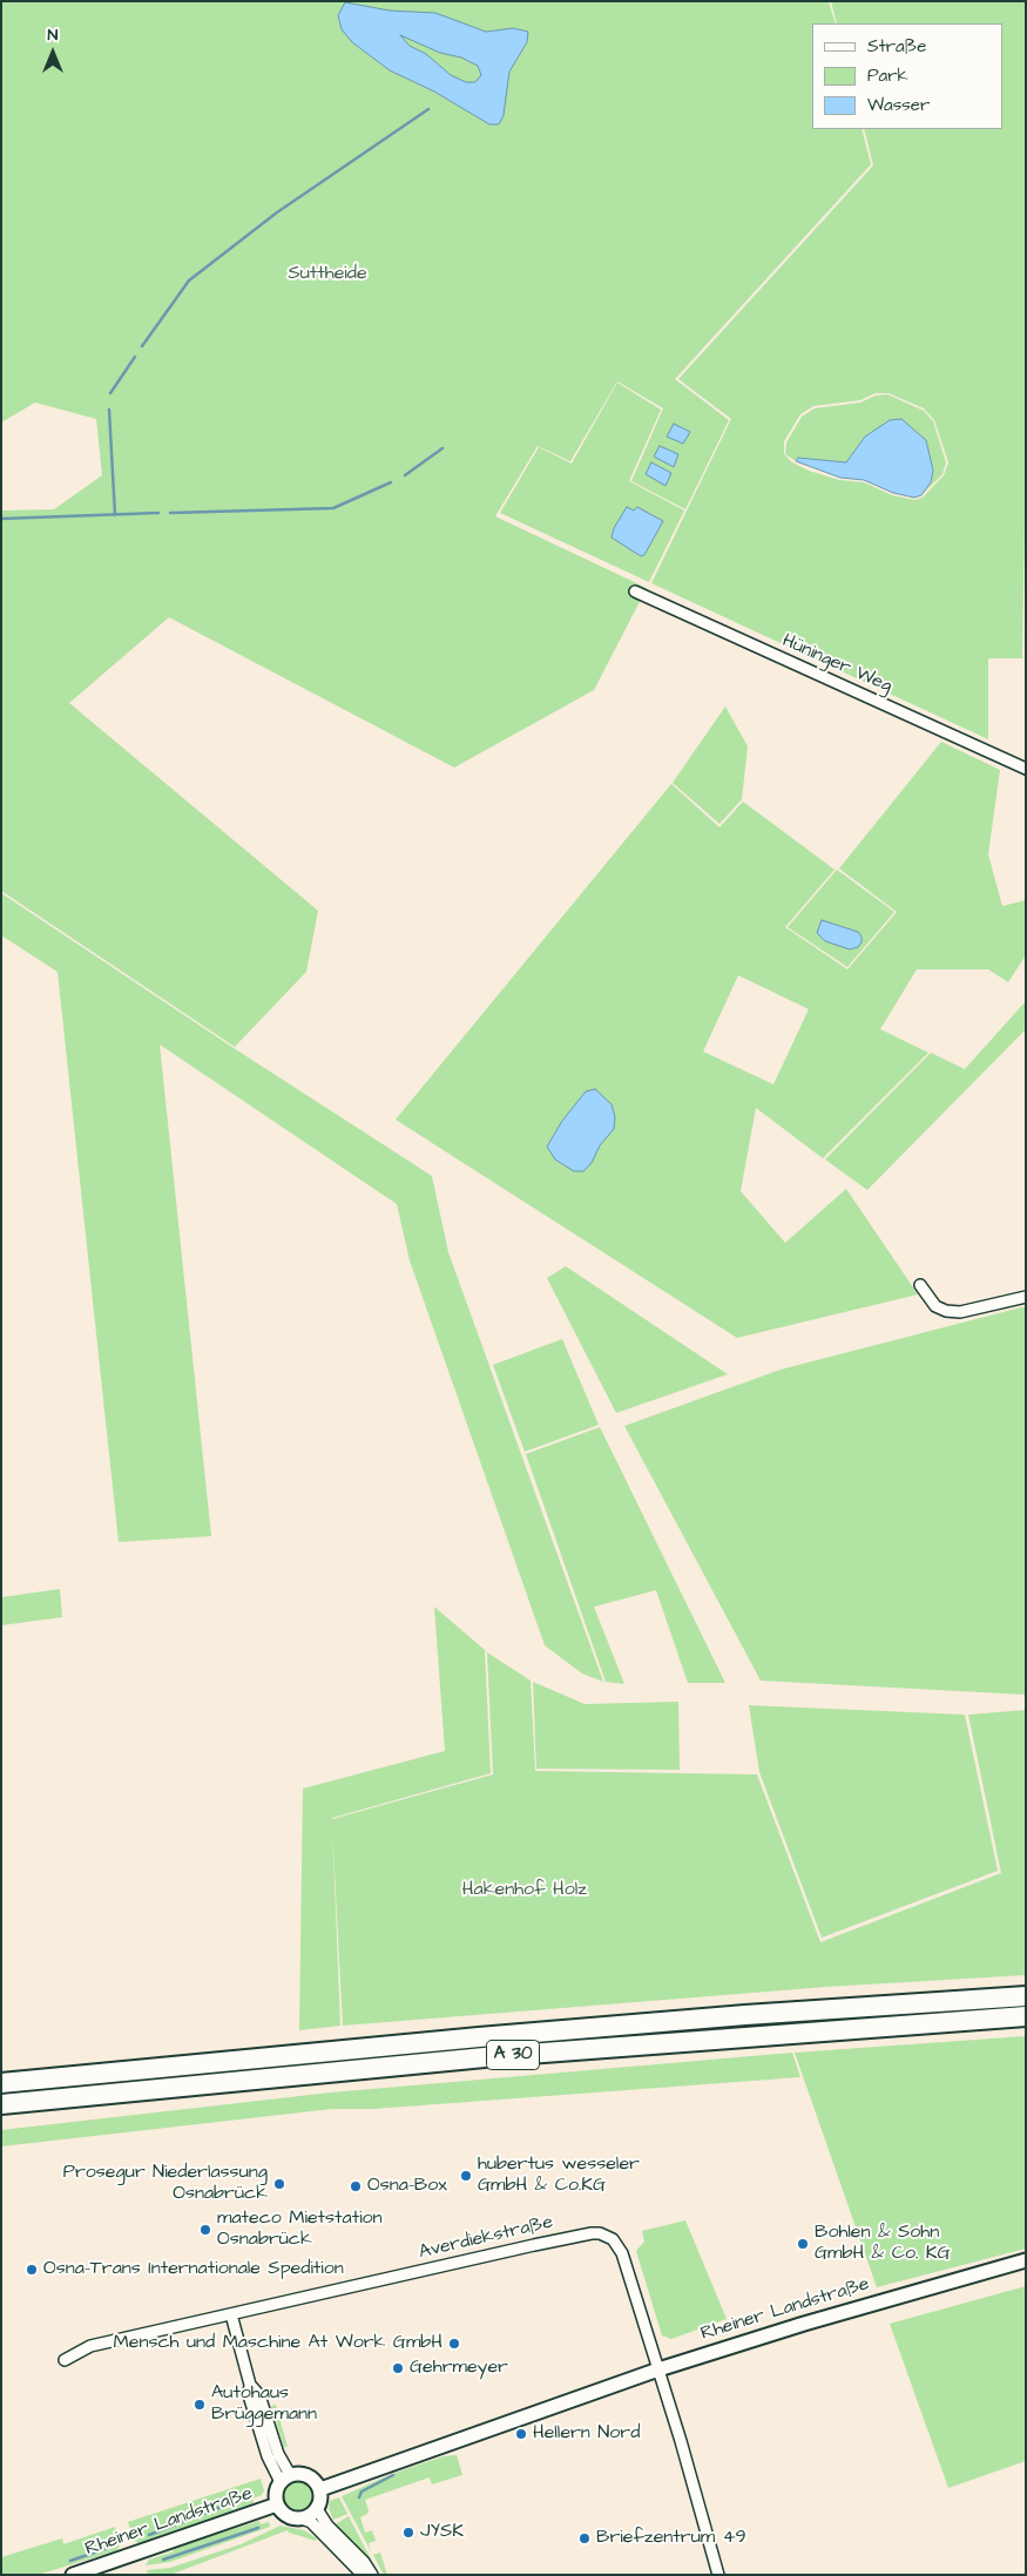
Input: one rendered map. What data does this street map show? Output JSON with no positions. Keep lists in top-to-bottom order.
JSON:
{
  "streets": {
    "highway": ["A 30"],
    "street": ["Hüninger Weg", "Averdiekstraße", "Rheiner Landstraße"]
  },
  "crossings": [
    ["Averdiekstraße", "Rheiner Landstraße"]
  ],
  "parks": ["Suttheide", "Hakenhof Holz"],
  "places": [
    "hubertus wesseler GmbH & Co.KG",
    "Prosegur Niederlassung Osnabrück",
    "Osna-Box",
    "mateco Mietstation Osnabrück",
    "Bohlen & Sohn GmbH & Co. KG",
    "Osna-Trans Internationale Spedition",
    "Mensch und Maschine At Work GmbH",
    "Gehrmeyer",
    "Autohaus Brüggemann",
    "Hellern Nord",
    "JYSK",
    "Briefzentrum 49"
  ],
  "legend": ["Straße", "Park", "Wasser"],
  "north": "top"
}
